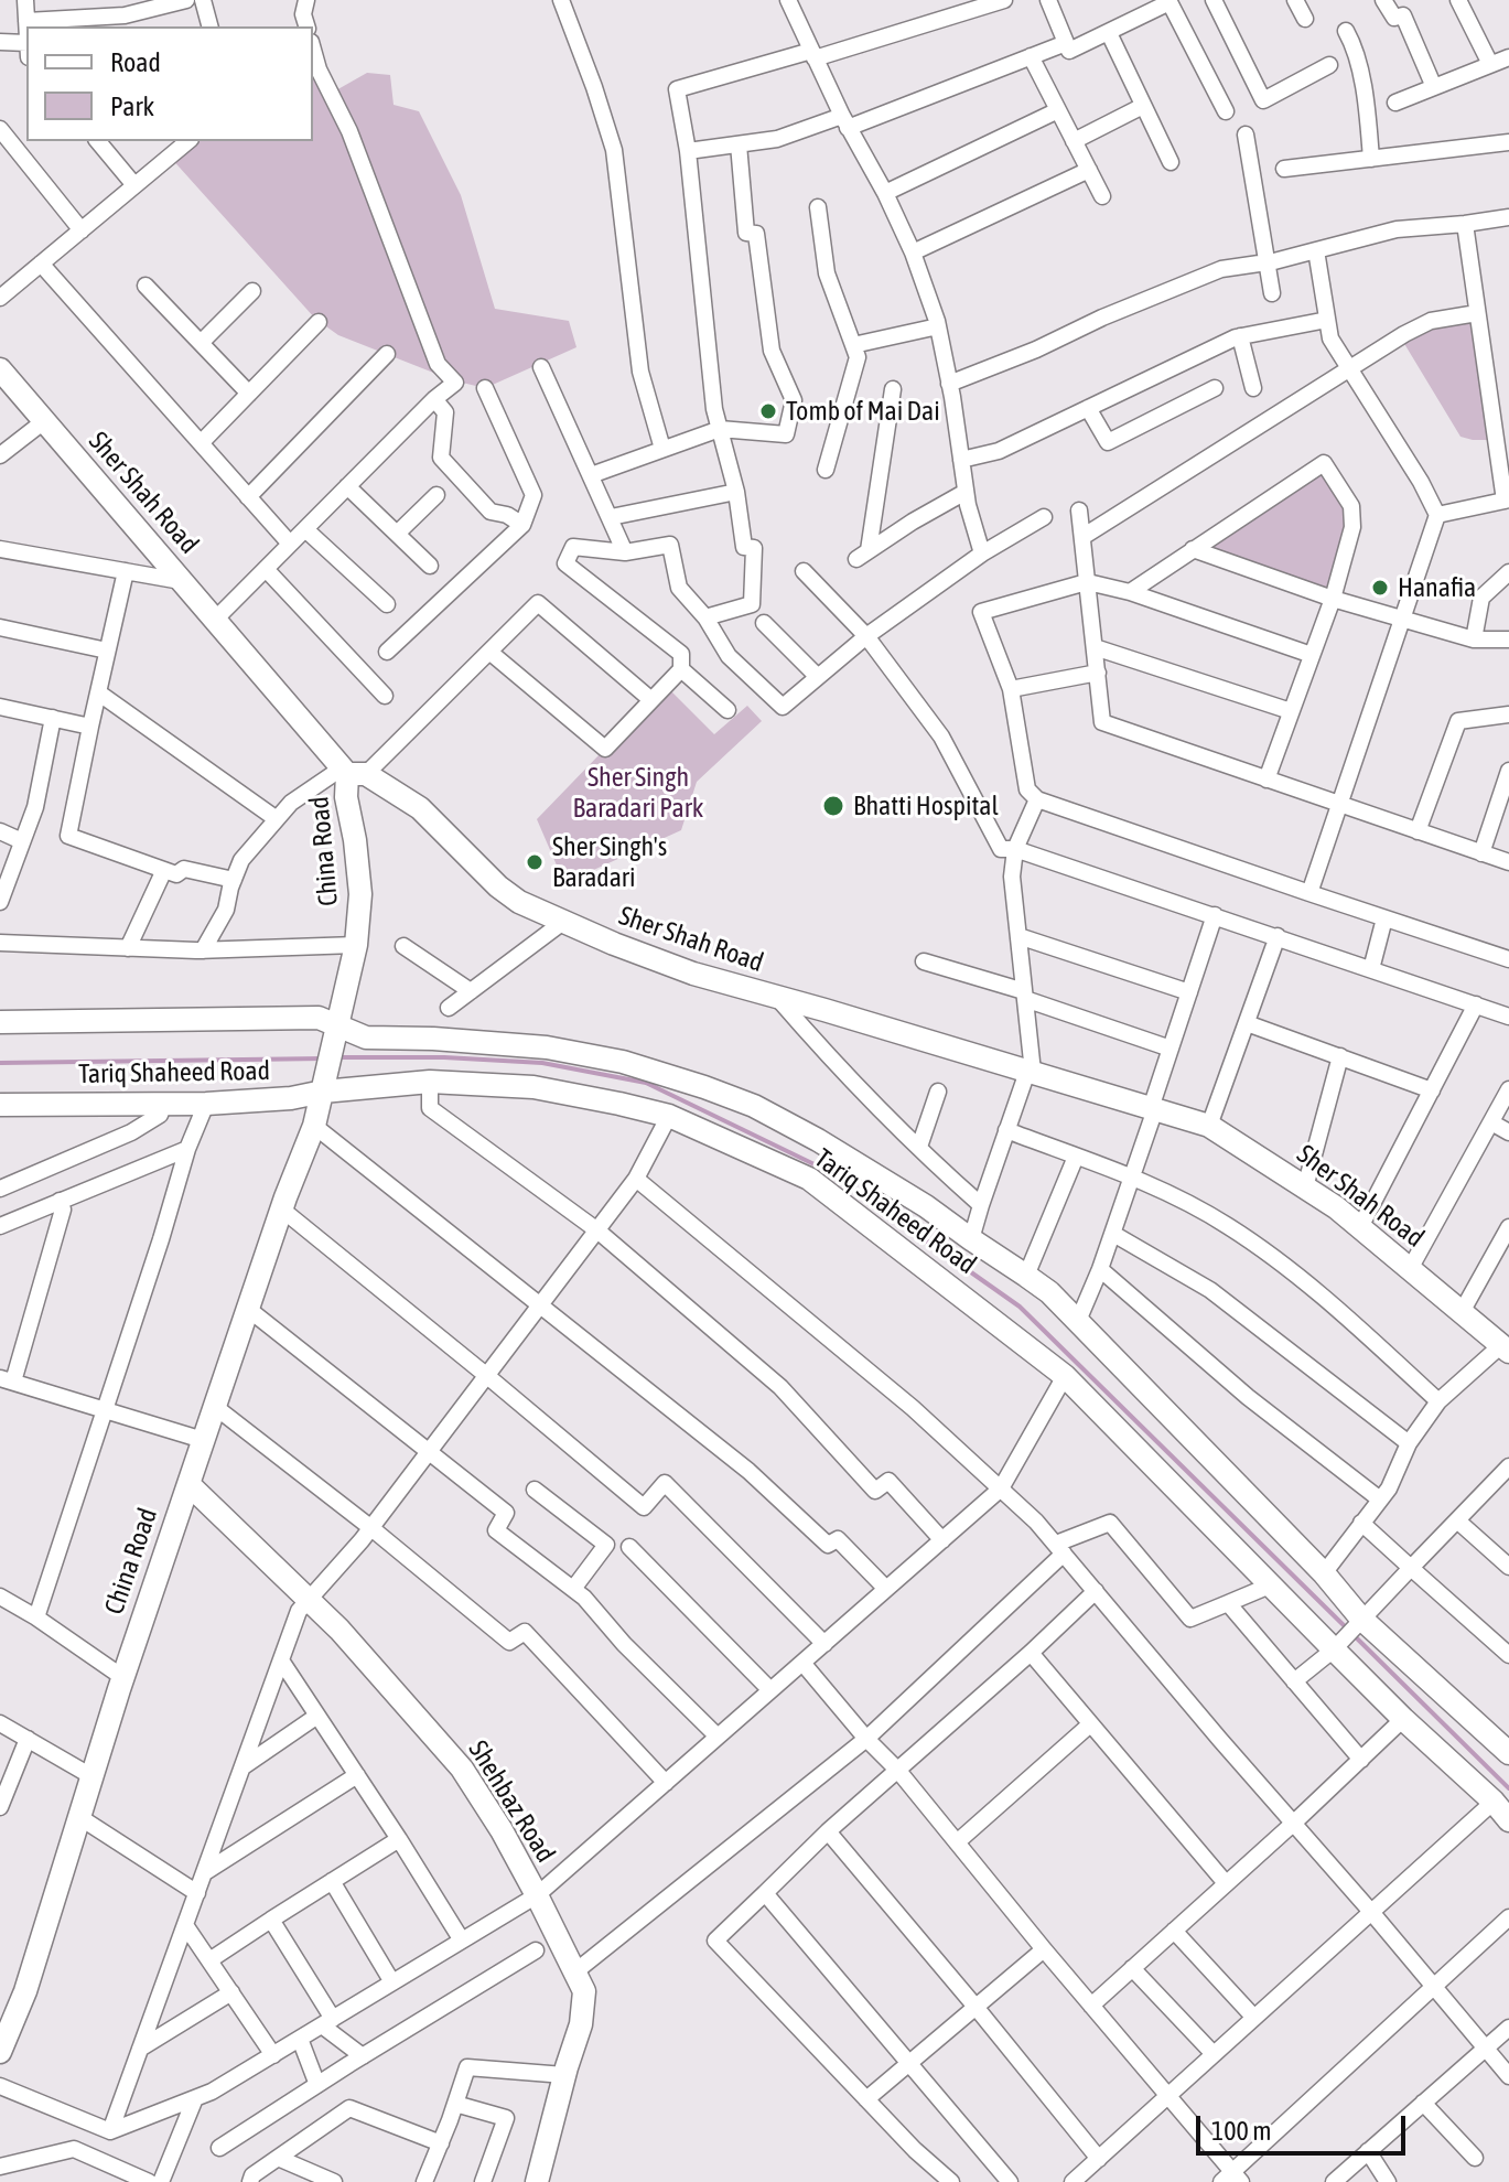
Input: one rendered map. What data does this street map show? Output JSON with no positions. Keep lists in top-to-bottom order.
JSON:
{
  "streets": {
    "main road": [
      "Sher Shah Road",
      "China Road",
      "Tariq Shaheed Road",
      "Shehbaz Road"
    ]
  },
  "crossings": [
    ["Sher Shah Road", "China Road"],
    ["China Road", "Tariq Shaheed Road"],
    ["China Road", "Shehbaz Road"]
  ],
  "parks": ["Sher Singh Baradari Park"],
  "places": [
    "Tomb of Mai Dai",
    "Hanafia",
    "Bhatti Hospital",
    "Sher Singh's Baradari"
  ],
  "legend": ["Road", "Park"],
  "scale_bar": "100 m"
}
